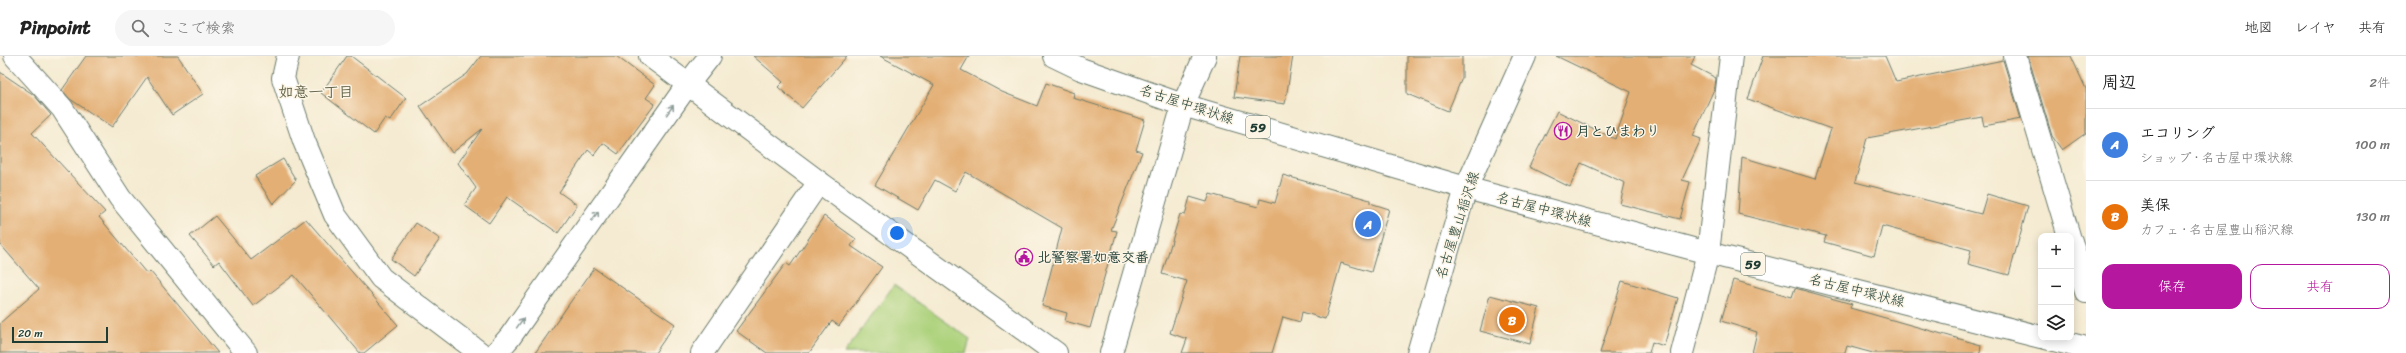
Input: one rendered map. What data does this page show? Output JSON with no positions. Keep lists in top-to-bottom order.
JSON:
{
  "streets": {
    "street": ["名古屋中環状線", "59", "名古屋豊山稲沢線"]
  },
  "crossings": [
    ["名古屋中環状線", "名古屋豊山稲沢線"]
  ],
  "districts": ["如意一丁目"],
  "places": {
    "restaurant": ["月とひまわり"],
    "public building": ["北警察署如意交番"]
  },
  "scale_bar": "20 m",
  "page": {
    "header": "Pinpoint",
    "search": "ここで検索",
    "nav": ["地図", "レイヤ", "共有"],
    "heading": ["周辺", "2件"],
    "list": [
      {
        "mark": "A",
        "name": "エコリング",
        "note": "ショップ · 名古屋中環状線",
        "value": "100 m"
      },
      {
        "mark": "B",
        "name": "美保",
        "note": "カフェ · 名古屋豊山稲沢線",
        "value": "130 m"
      }
    ],
    "pins": ["A", "B"],
    "map_buttons": ["+", "−"],
    "buttons": ["保存", "共有"],
    "scale": "20 m"
  }
}
